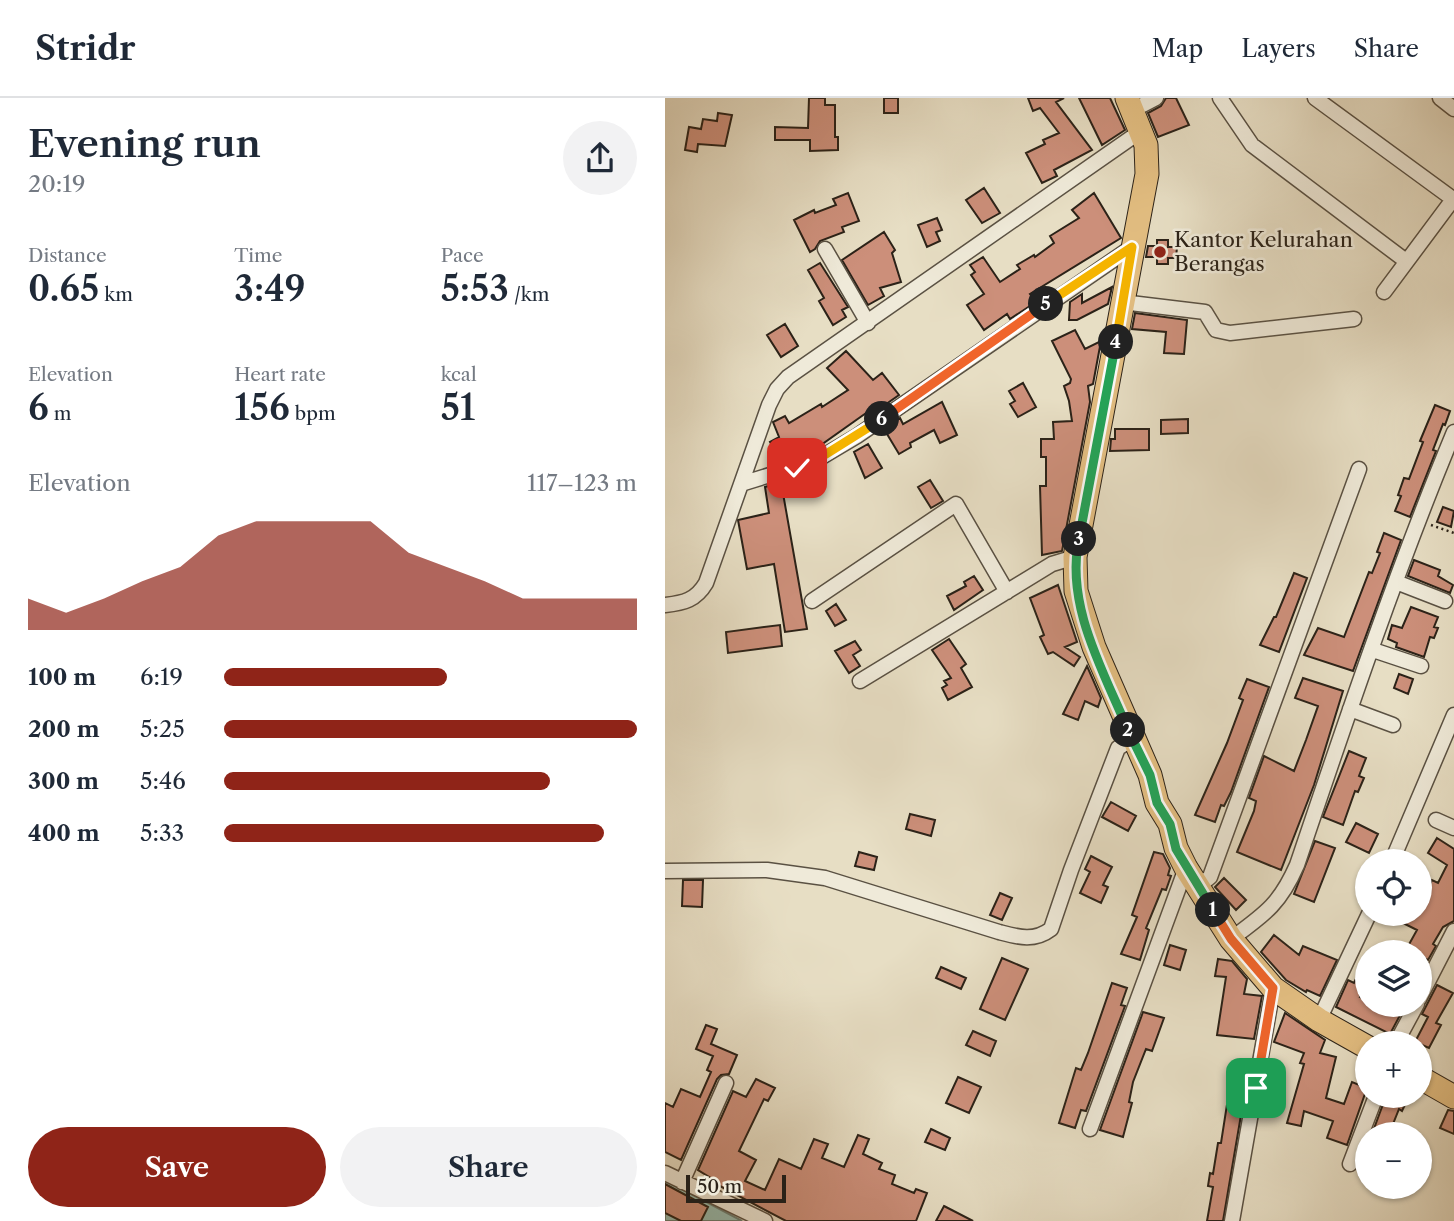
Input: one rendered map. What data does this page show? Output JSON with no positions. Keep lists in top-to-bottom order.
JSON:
{
  "places": ["Kantor Kelurahan Berangas"],
  "scale_bar": "50 m",
  "page": {
    "header": "Stridr",
    "nav": ["Map", "Layers", "Share"],
    "heading": ["Evening run", "20:19"],
    "stats": [
      ["Distance", "0.65 km"],
      ["Time", "3:49"],
      ["Pace", "5:53 /km"],
      ["Elevation", "6 m"],
      ["Heart rate", "156 bpm"],
      ["kcal", "51"]
    ],
    "pins": [
      "5",
      "4",
      "6",
      "3",
      "2",
      "1"
    ],
    "chart": ["Elevation", "117–123 m"],
    "list": [
      {
        "name": "100 m",
        "note": "6:19"
      },
      {
        "name": "200 m",
        "note": "5:25"
      },
      {
        "name": "300 m",
        "note": "5:46"
      },
      {
        "name": "400 m",
        "note": "5:33"
      }
    ],
    "map_buttons": ["+", "−"],
    "buttons": ["Save", "Share"],
    "scale": "50 m"
  }
}
